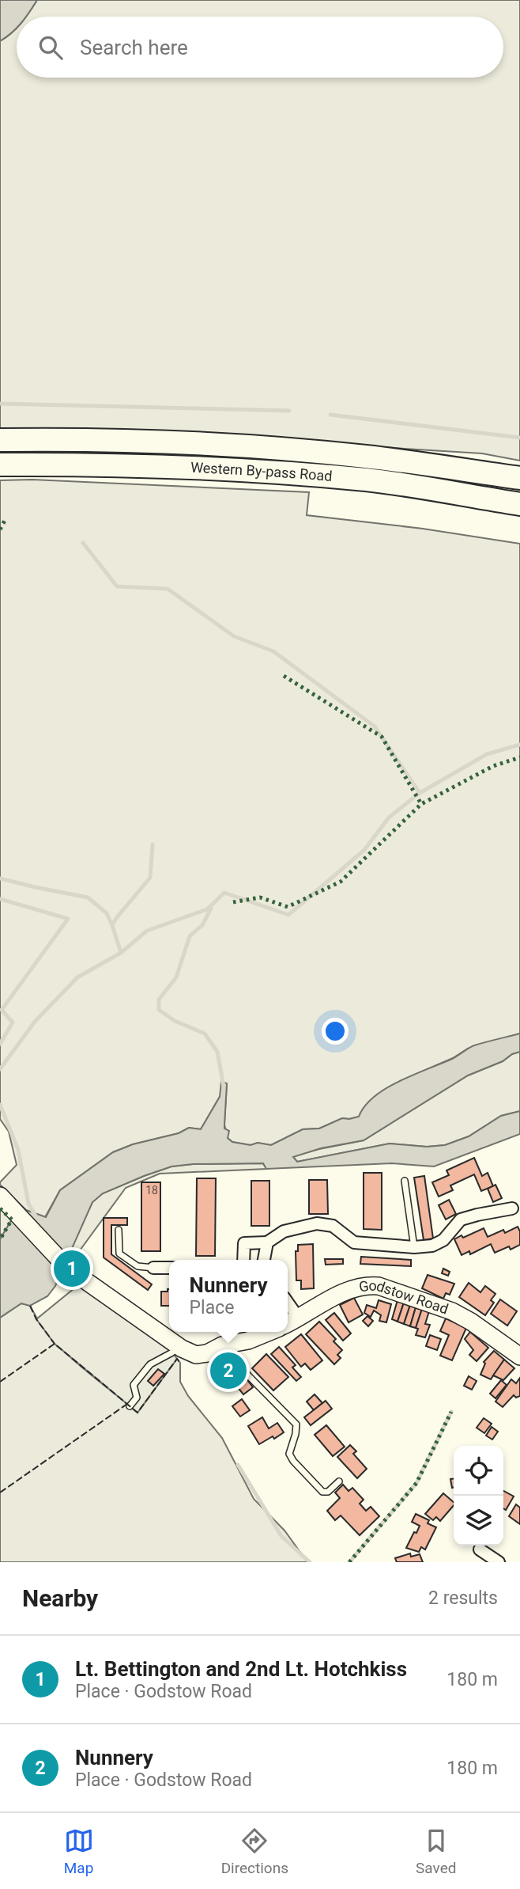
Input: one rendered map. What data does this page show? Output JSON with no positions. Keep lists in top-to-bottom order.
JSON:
{
  "streets": {
    "highway": ["Western By-pass Road"],
    "street": ["Godstow Road"]
  },
  "house_numbers": ["18"],
  "page": {
    "search": "Search here",
    "pins": ["1", "2"],
    "popup": ["Nunnery", "Place"],
    "heading": ["Nearby", "2 results"],
    "list": [
      {
        "mark": "1",
        "name": "Lt. Bettington and 2nd Lt. Hotchkiss",
        "note": "Place · Godstow Road",
        "value": "180 m"
      },
      {
        "mark": "2",
        "name": "Nunnery",
        "note": "Place · Godstow Road",
        "value": "180 m"
      }
    ],
    "nav": ["Map", "Directions", "Saved"]
  }
}
